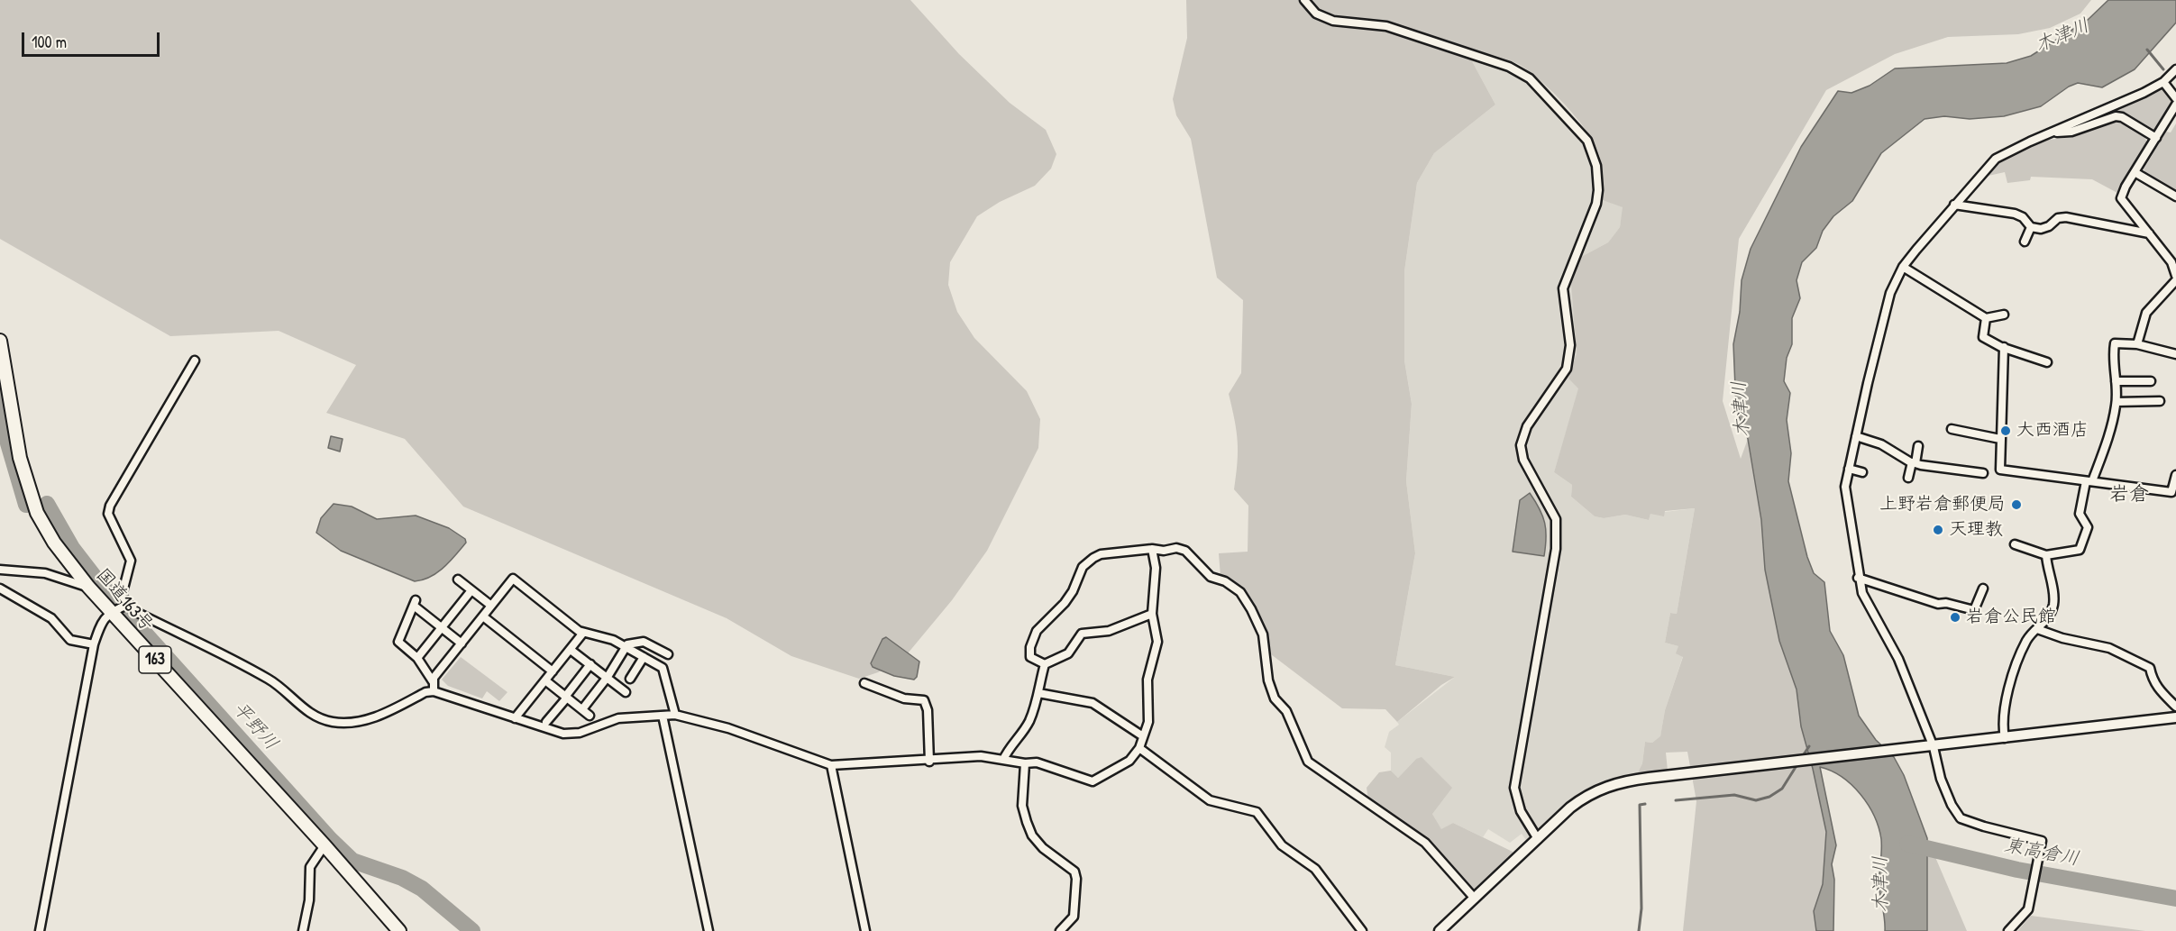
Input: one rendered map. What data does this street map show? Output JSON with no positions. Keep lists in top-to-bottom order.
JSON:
{
  "streets": {
    "highway": ["国道163号", "163"]
  },
  "districts": ["岩倉"],
  "water": ["木津川", "平野川", "東高倉川"],
  "places": [
    "大西酒店",
    "上野岩倉郵便局",
    "天理教",
    "岩倉公民館"
  ],
  "scale_bar": "100 m"
}
